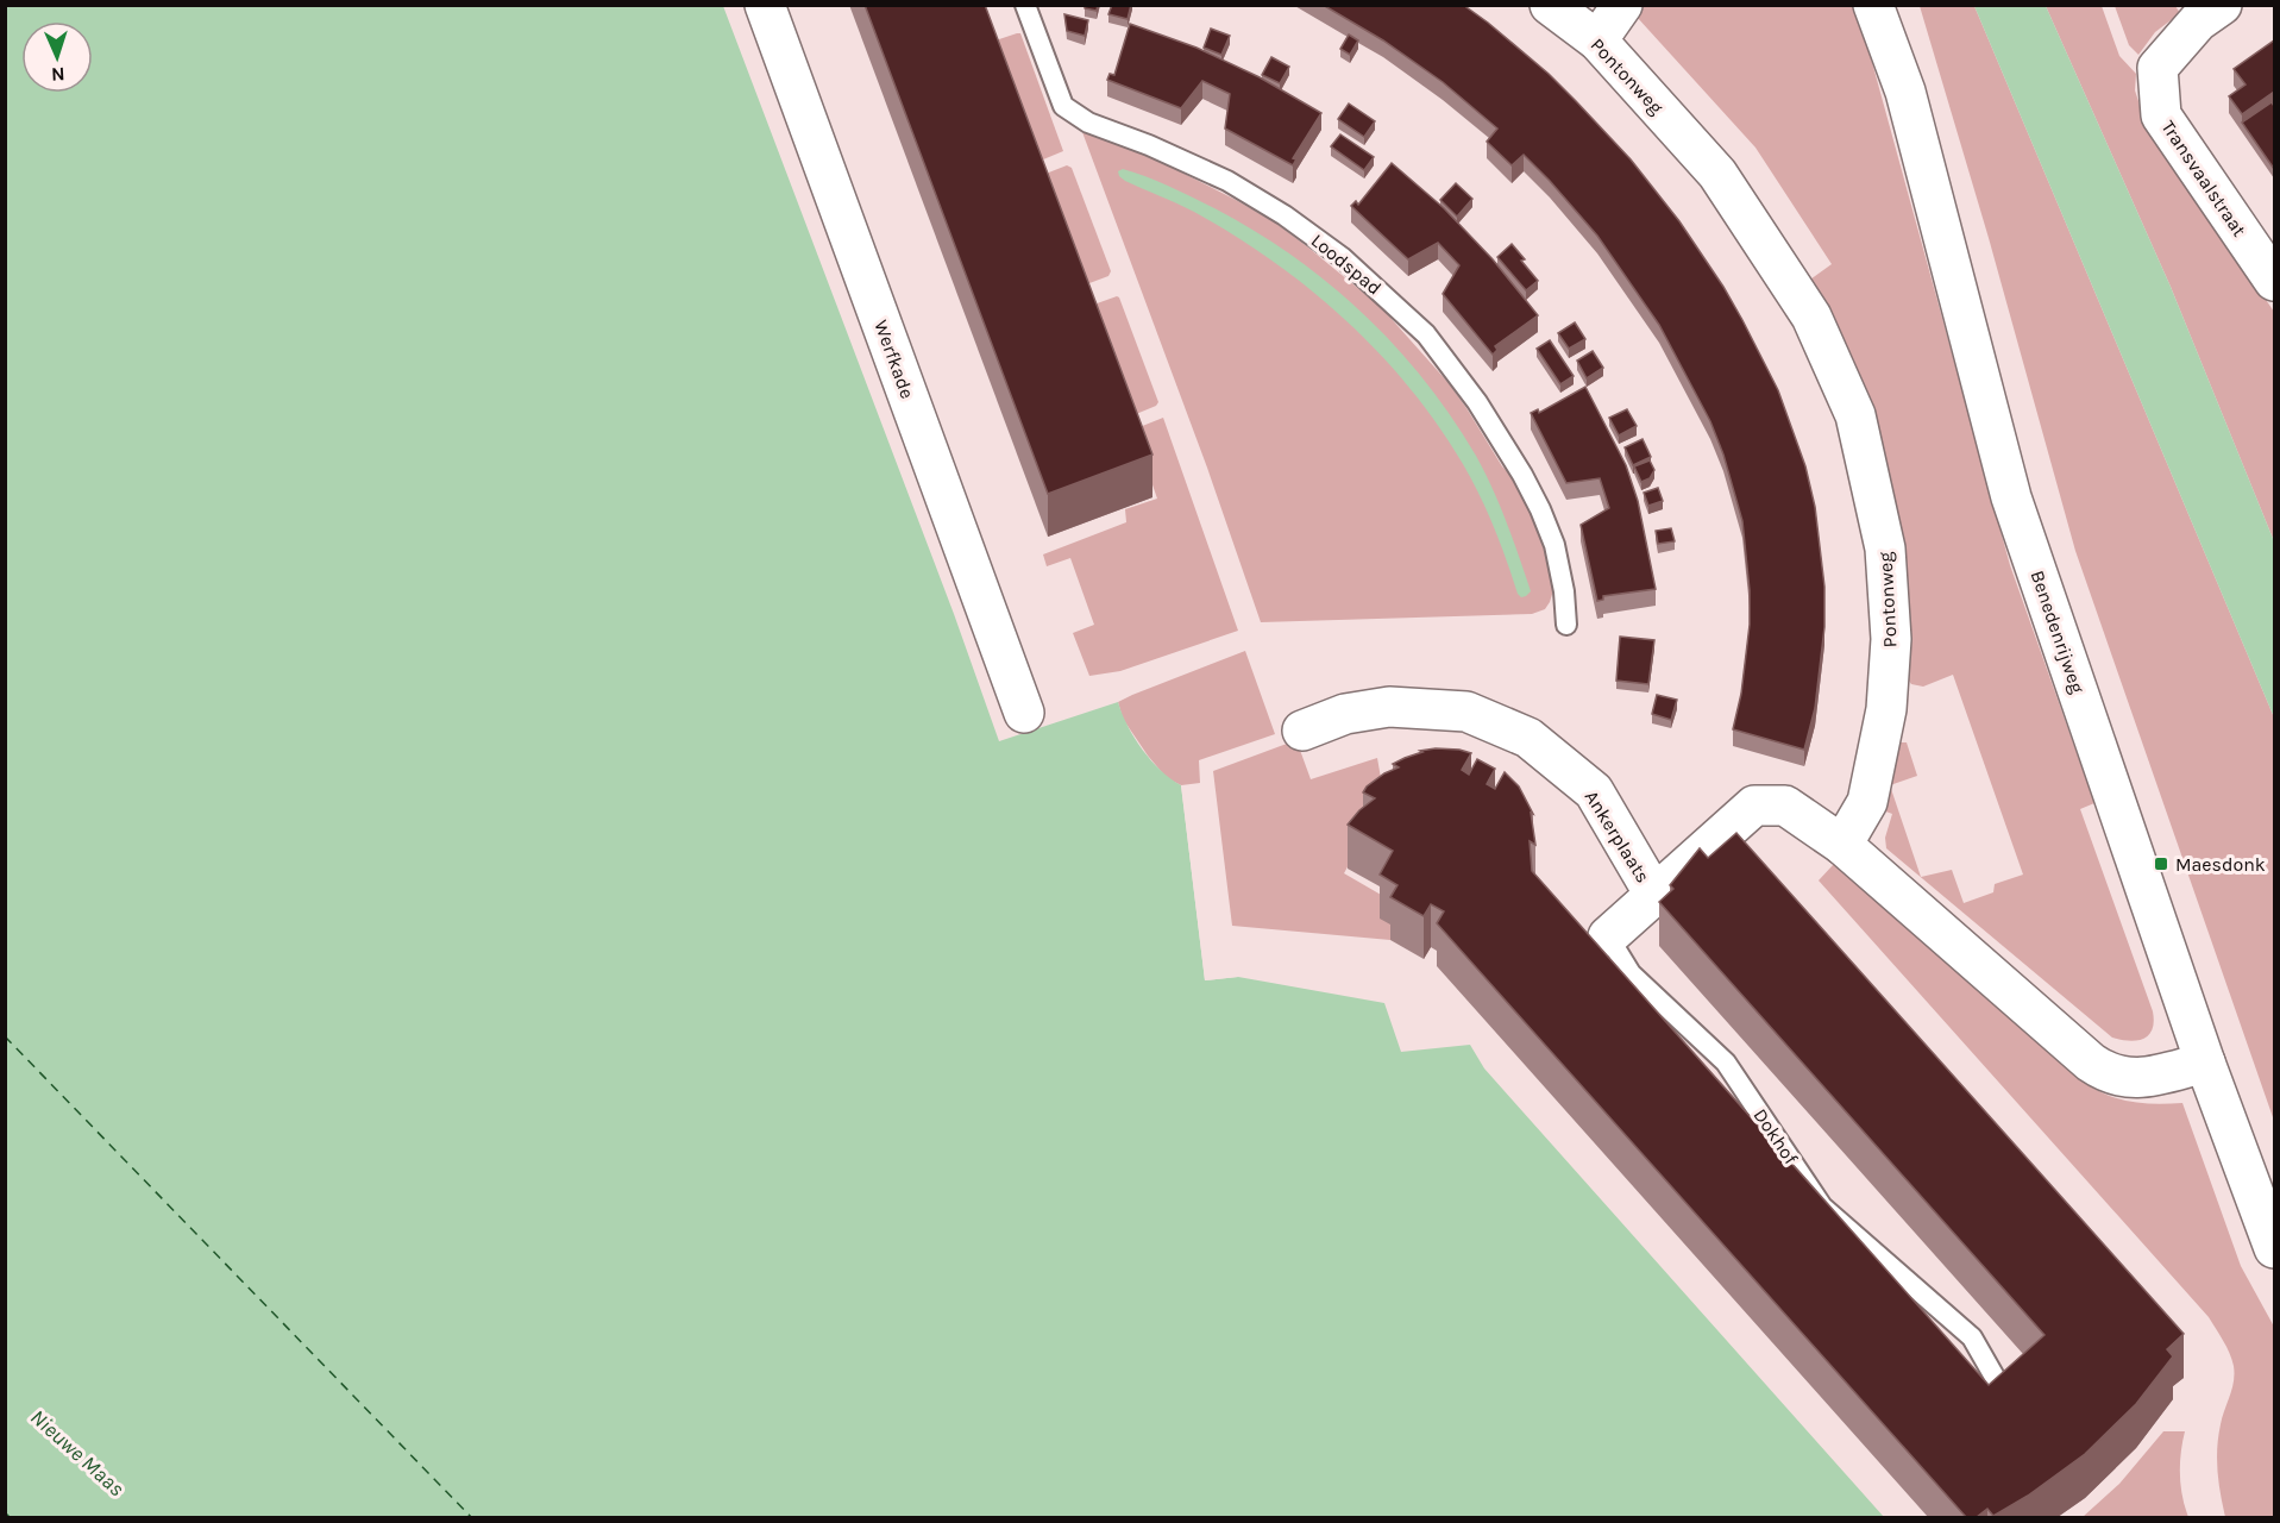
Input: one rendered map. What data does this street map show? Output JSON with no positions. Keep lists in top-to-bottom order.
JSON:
{
  "streets": {
    "street": [
      "Pontonweg",
      "Transvaalstraat",
      "Werfkade",
      "Benedenrijweg",
      "Ankerplaats"
    ],
    "lane": ["Loodspad", "Dokhof"]
  },
  "crossings": [
    ["Pontonweg", "Ankerplaats"],
    ["Ankerplaats", "Dokhof"]
  ],
  "water": ["Nieuwe Maas"],
  "places": {
    "transit": ["Maesdonk"]
  },
  "north": "bottom"
}
